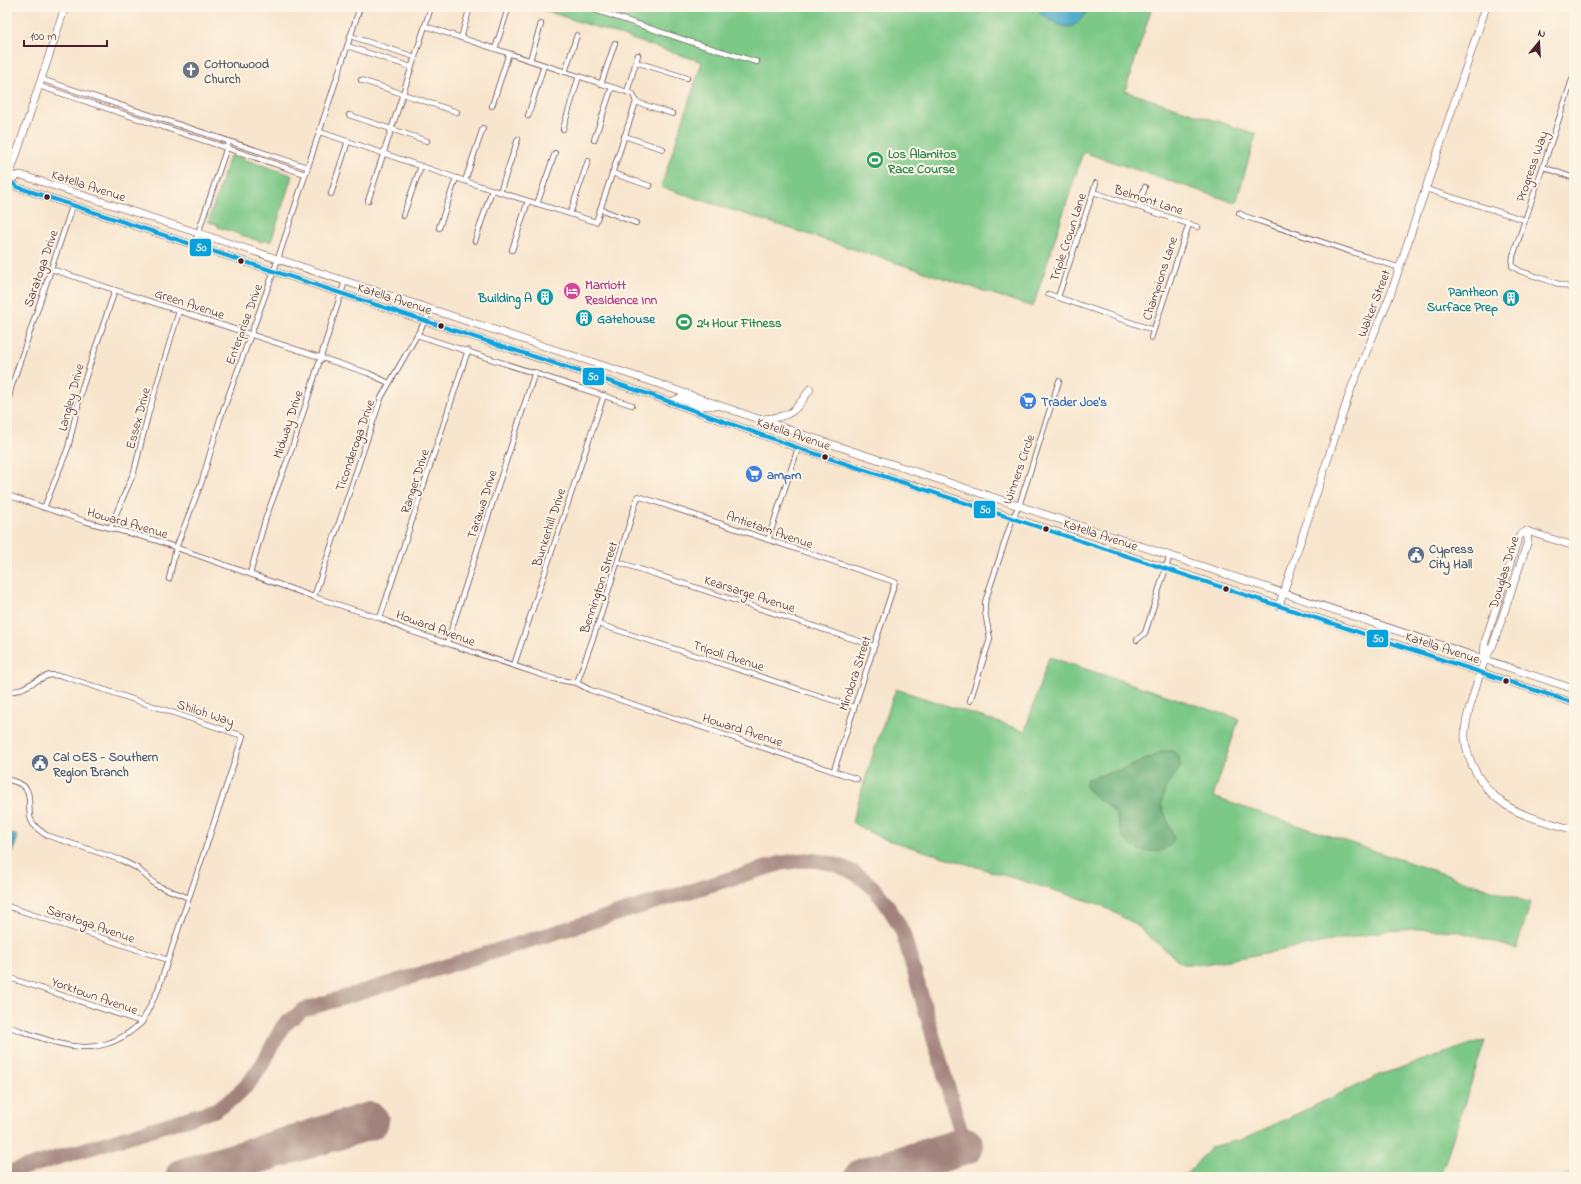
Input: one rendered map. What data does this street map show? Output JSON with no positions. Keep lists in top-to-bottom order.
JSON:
{
  "streets": {
    "main road": ["Katella Avenue", "Walker Street", "Douglas Drive"],
    "street": [
      "Progress Way",
      "Belmont Lane",
      "Triple Crown Lane",
      "Saratoga Drive",
      "Champions Lane",
      "Green Avenue",
      "Enterprise Drive",
      "Langley Drive",
      "Essex Drive",
      "Midway Drive",
      "Ticonderoga Drive",
      "Winners Circle",
      "Ranger Drive",
      "Tarawa Drive",
      "Howard Avenue",
      "Bunkerhill Drive",
      "Antietam Avenue",
      "Bennington Street",
      "Kearsarge Avenue",
      "Tripoli Avenue",
      "Mindora Street",
      "Shiloh Way",
      "Saratoga Avenue",
      "Yorktown Avenue"
    ]
  },
  "crossings": [
    ["Katella Avenue", "Saratoga Drive"],
    ["Katella Avenue", "Walker Street"],
    ["Katella Avenue", "Enterprise Drive"],
    ["Katella Avenue", "Midway Drive"],
    ["Katella Avenue", "Ticonderoga Drive"],
    ["Katella Avenue", "Winners Circle"],
    ["Katella Avenue", "Douglas Drive"],
    ["Belmont Lane", "Triple Crown Lane"],
    ["Belmont Lane", "Champions Lane"],
    ["Saratoga Drive", "Green Avenue"],
    ["Green Avenue", "Enterprise Drive"],
    ["Green Avenue", "Langley Drive"],
    ["Green Avenue", "Essex Drive"],
    ["Green Avenue", "Midway Drive"],
    ["Green Avenue", "Ticonderoga Drive"],
    ["Enterprise Drive", "Howard Avenue"],
    ["Langley Drive", "Howard Avenue"],
    ["Essex Drive", "Howard Avenue"],
    ["Midway Drive", "Howard Avenue"],
    ["Ticonderoga Drive", "Howard Avenue"],
    ["Ranger Drive", "Howard Avenue"],
    ["Tarawa Drive", "Howard Avenue"],
    ["Howard Avenue", "Bunkerhill Drive"],
    ["Howard Avenue", "Bennington Street"],
    ["Howard Avenue", "Mindora Street"],
    ["Antietam Avenue", "Bennington Street"],
    ["Antietam Avenue", "Mindora Street"],
    ["Bennington Street", "Kearsarge Avenue"],
    ["Bennington Street", "Tripoli Avenue"],
    ["Kearsarge Avenue", "Mindora Street"],
    ["Tripoli Avenue", "Mindora Street"],
    ["Shiloh Way", "Saratoga Avenue"],
    ["Shiloh Way", "Yorktown Avenue"],
    ["Saratoga Avenue", "Yorktown Avenue"]
  ],
  "places": {
    "church": ["Cottonwood Church"],
    "sports": ["Los Alamitos Race Course", "24 Hour Fitness"],
    "hotel": ["Marriott Residence Inn"],
    "building": ["Building A", "Pantheon Surface Prep", "Gatehouse"],
    "supermarket": ["Trader Joe's", "ampm"],
    "public building": ["Cypress City Hall", "Cal OES - Southern Region Branch"]
  },
  "lines": ["transit line 50"],
  "scale_bar": "100 m",
  "north": "top"
}
